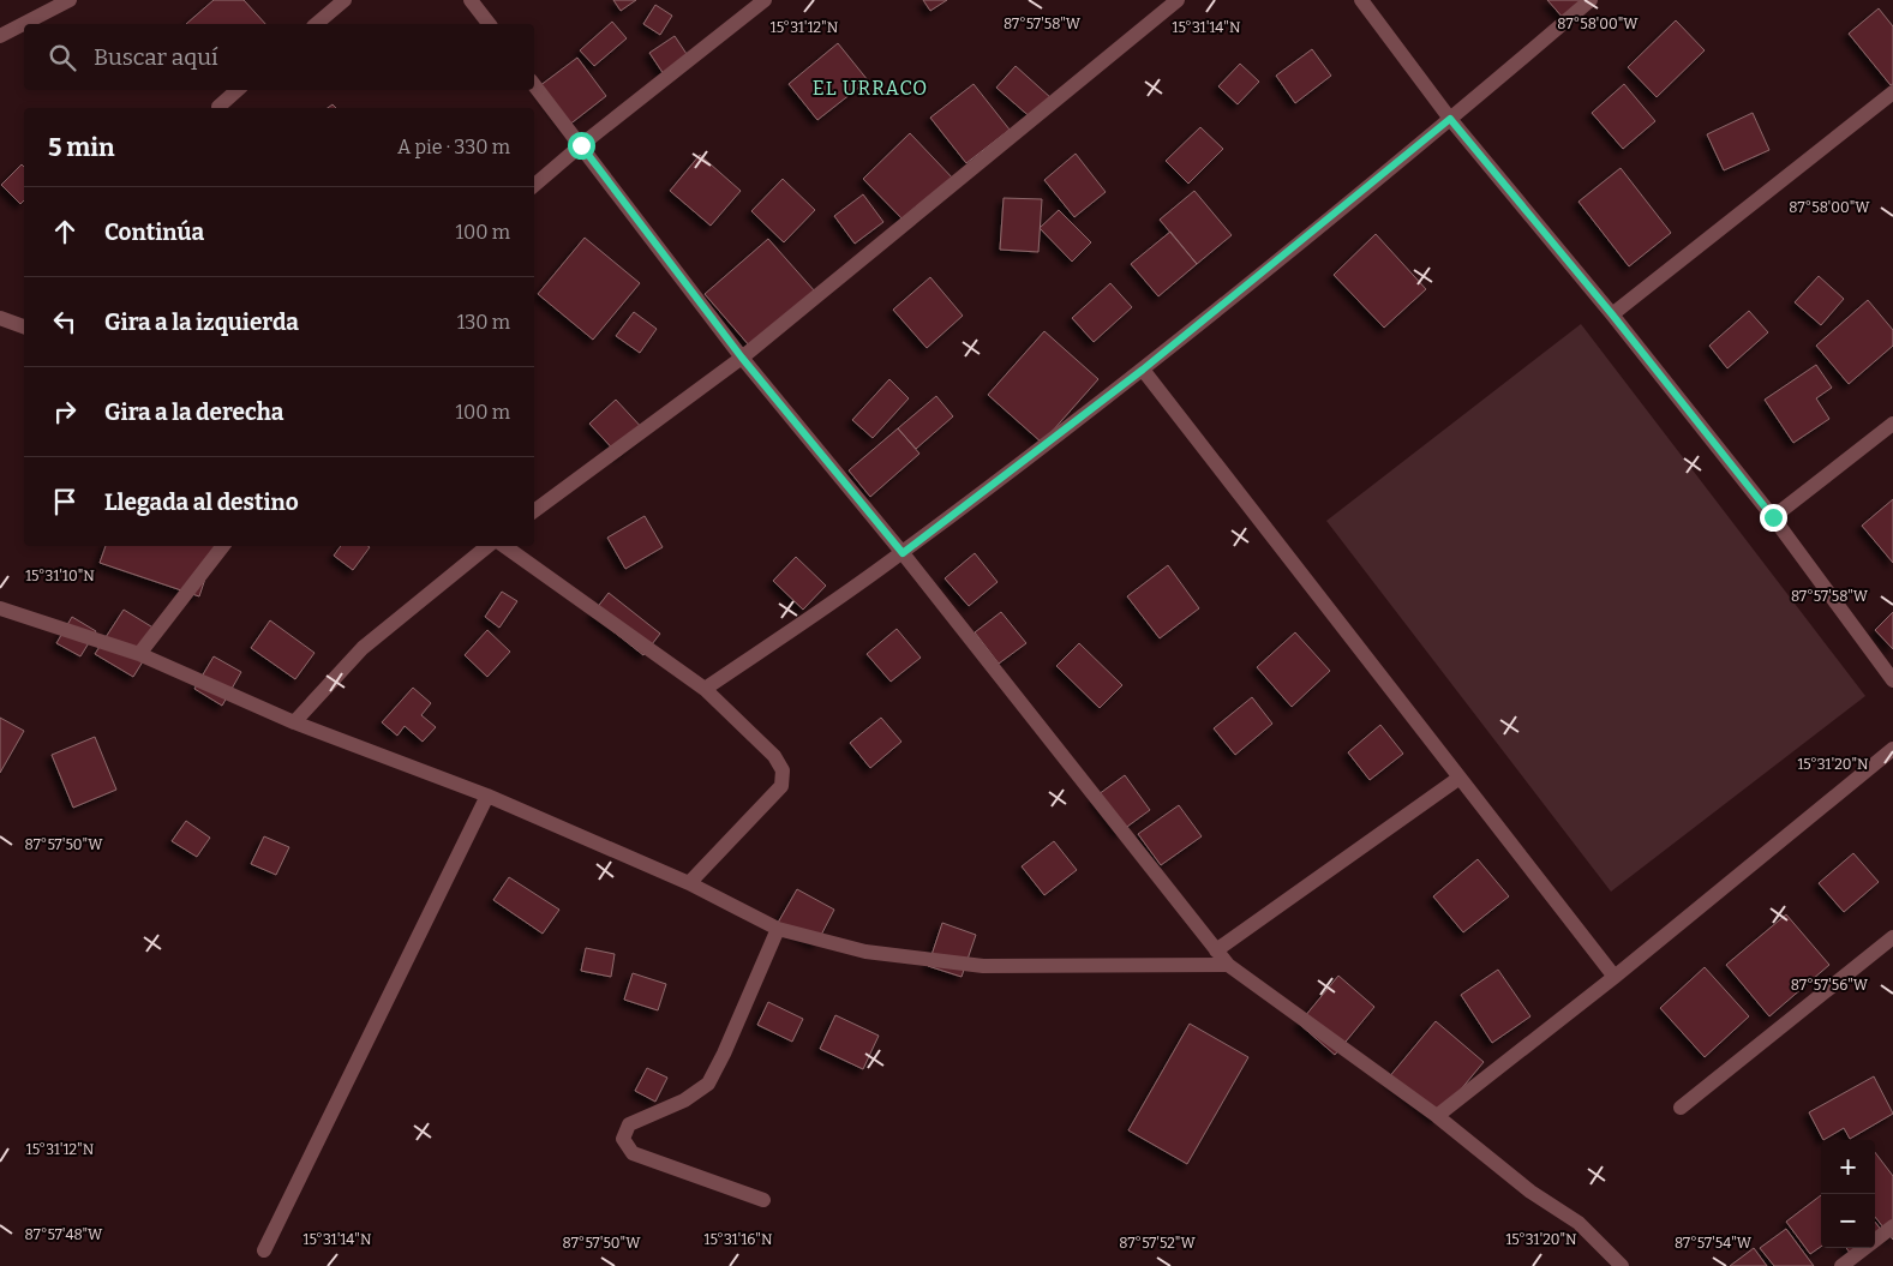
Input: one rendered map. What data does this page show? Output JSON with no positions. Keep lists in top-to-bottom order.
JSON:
{
  "districts": ["EL URRACO"],
  "page": {
    "search": "Buscar aquí",
    "heading": ["5 min", "A pie · 330 m"],
    "list": [
      ["Continúa", "100 m"],
      ["Gira a la izquierda", "130 m"],
      ["Gira a la derecha", "100 m"],
      "Llegada al destino"
    ],
    "map_buttons": ["+", "−"]
  },
  "coordinates": [
    "87°58'00\"W",
    "87°57'58\"W",
    "15°31'12\"N",
    "15°31'14\"N",
    "15°31'10\"N",
    "15°31'20\"N",
    "87°57'50\"W",
    "87°57'56\"W",
    "87°57'48\"W",
    "15°31'16\"N",
    "87°57'52\"W",
    "87°57'54\"W"
  ]
}
